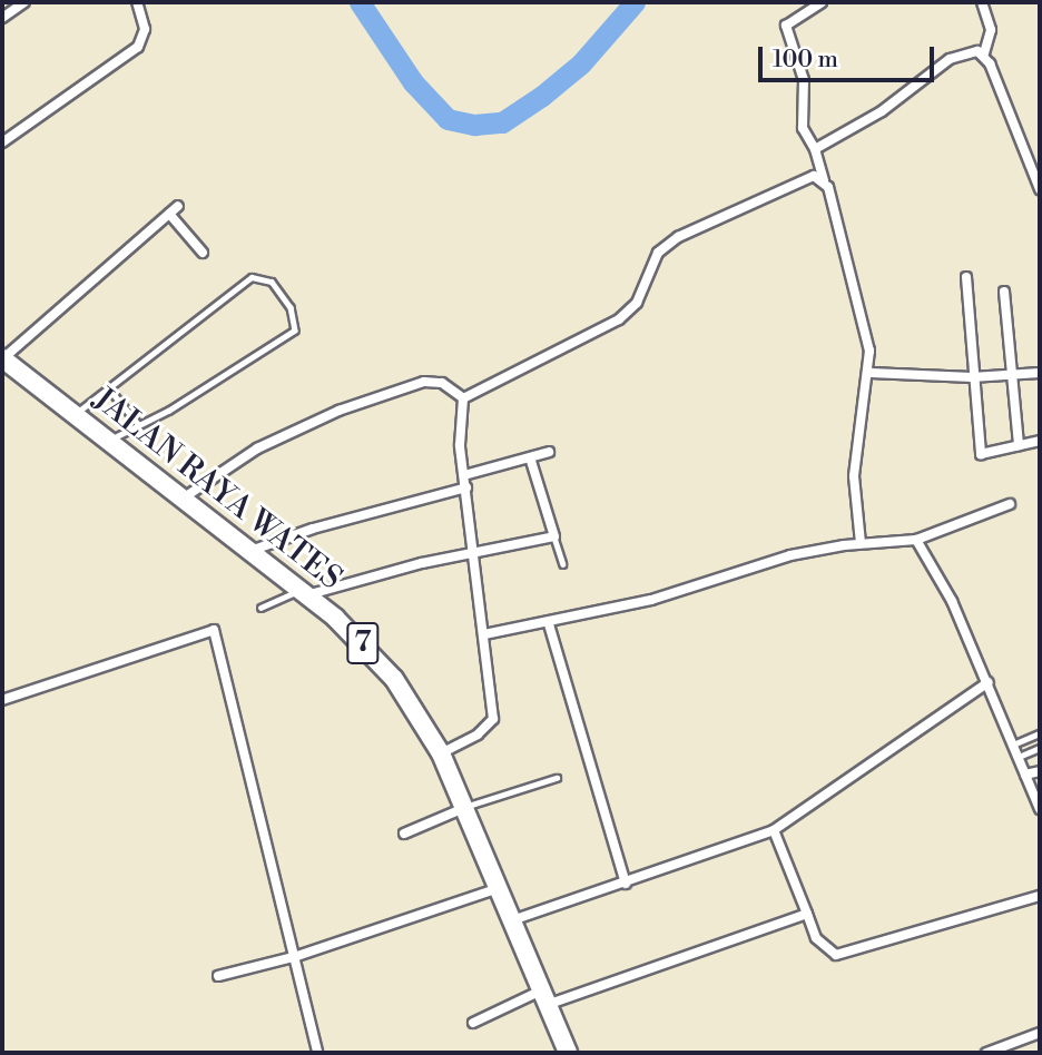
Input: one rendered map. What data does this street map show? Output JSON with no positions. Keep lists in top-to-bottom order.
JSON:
{
  "streets": {
    "highway": ["JALAN RAYA WATES", "7"]
  },
  "scale_bar": "100 m"
}
